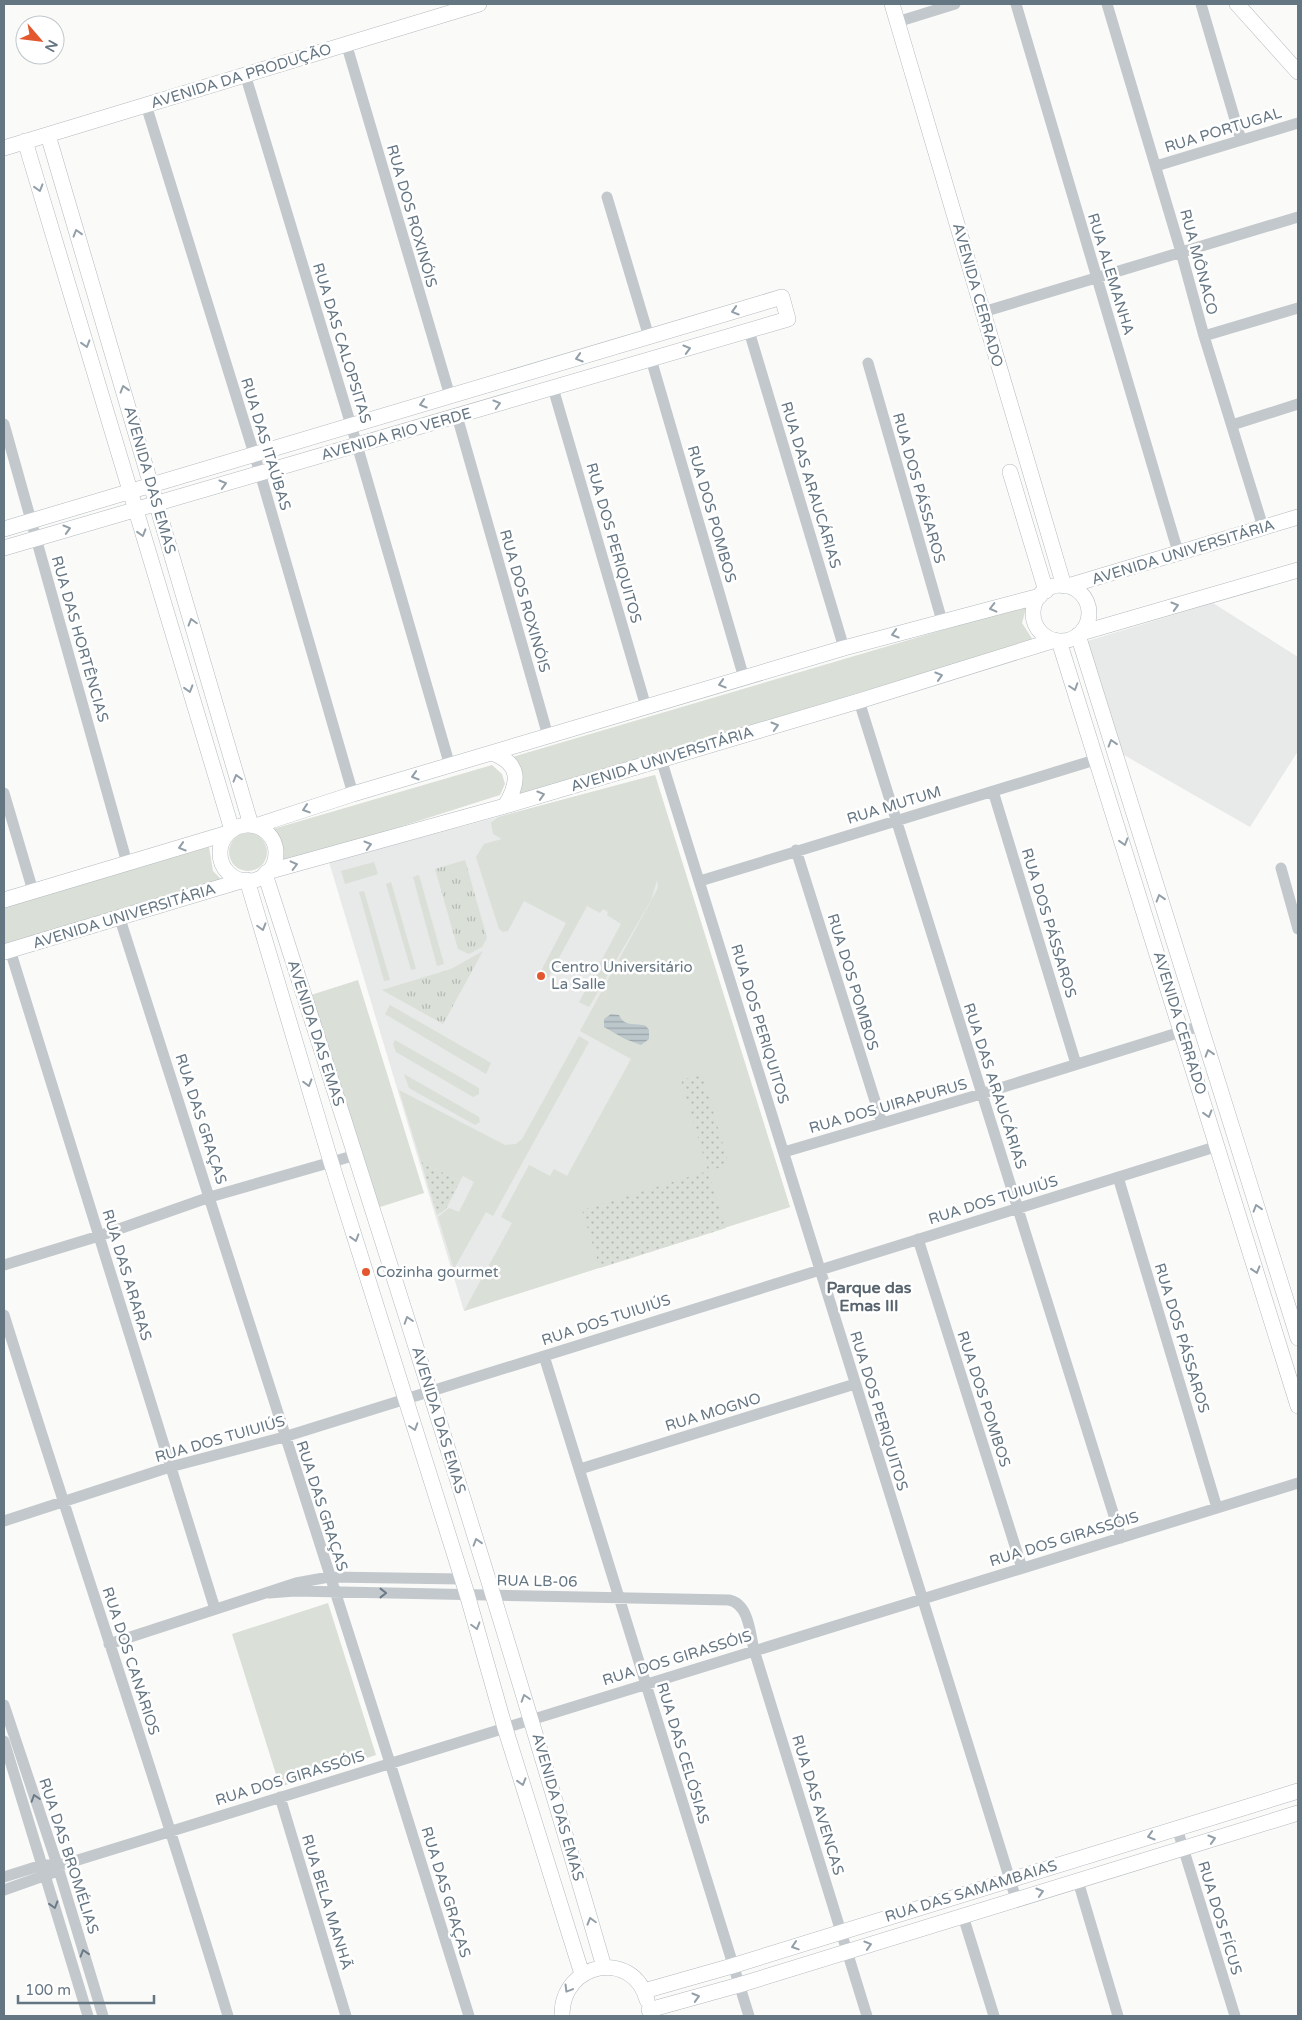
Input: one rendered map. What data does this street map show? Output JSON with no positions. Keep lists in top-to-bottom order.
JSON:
{
  "streets": {
    "street": [
      "AVENIDA DA PRODUÇÃO",
      "RUA PORTUGAL",
      "RUA DOS ROXINÓIS",
      "RUA MÔNACO",
      "RUA ALEMANHA",
      "AVENIDA CERRADO",
      "RUA DAS CALOPSITAS",
      "AVENIDA RIO VERDE",
      "RUA DAS ITAÚBAS",
      "AVENIDA DAS EMAS",
      "RUA DAS ARAUCÁRIAS",
      "RUA DOS PÁSSAROS",
      "RUA DOS POMBOS",
      "RUA DOS PERIQUITOS",
      "AVENIDA UNIVERSITÁRIA",
      "RUA DAS HORTÊNCIAS",
      "RUA MUTUM",
      "RUA DOS UIRAPURUS",
      "RUA DAS GRAÇAS",
      "RUA DOS TUIUIÚS",
      "RUA DAS ARARAS",
      "RUA MOGNO",
      "RUA DOS GIRASSÓIS",
      "RUA LB-06",
      "RUA DOS CANÁRIOS",
      "RUA DAS CELÓSIAS",
      "RUA DAS AVENCAS",
      "RUA DAS BROMÉLIAS",
      "RUA DAS SAMAMBAIAS",
      "RUA BELA MANHÃ",
      "RUA DOS FÍCUS"
    ]
  },
  "crossings": [
    ["AVENIDA DA PRODUÇÃO", "RUA DOS ROXINÓIS"],
    ["AVENIDA DA PRODUÇÃO", "RUA DAS CALOPSITAS"],
    ["AVENIDA DA PRODUÇÃO", "RUA DAS ITAÚBAS"],
    ["AVENIDA DA PRODUÇÃO", "AVENIDA DAS EMAS"],
    ["RUA PORTUGAL", "RUA MÔNACO"],
    ["RUA DOS ROXINÓIS", "AVENIDA RIO VERDE"],
    ["RUA MÔNACO", "AVENIDA UNIVERSITÁRIA"],
    ["RUA ALEMANHA", "AVENIDA UNIVERSITÁRIA"],
    ["AVENIDA CERRADO", "AVENIDA UNIVERSITÁRIA"],
    ["AVENIDA CERRADO", "RUA MUTUM"],
    ["AVENIDA CERRADO", "RUA DOS UIRAPURUS"],
    ["AVENIDA CERRADO", "RUA DOS TUIUIÚS"],
    ["RUA DAS CALOPSITAS", "AVENIDA RIO VERDE"],
    ["AVENIDA RIO VERDE", "RUA DAS ITAÚBAS"],
    ["AVENIDA RIO VERDE", "AVENIDA DAS EMAS"],
    ["AVENIDA RIO VERDE", "RUA DAS ARAUCÁRIAS"],
    ["AVENIDA RIO VERDE", "RUA DOS POMBOS"],
    ["AVENIDA RIO VERDE", "RUA DOS PERIQUITOS"],
    ["AVENIDA RIO VERDE", "RUA DAS HORTÊNCIAS"],
    ["AVENIDA DAS EMAS", "AVENIDA UNIVERSITÁRIA"],
    ["AVENIDA DAS EMAS", "RUA DOS TUIUIÚS"],
    ["AVENIDA DAS EMAS", "RUA DOS GIRASSÓIS"],
    ["AVENIDA DAS EMAS", "RUA LB-06"],
    ["RUA DAS ARAUCÁRIAS", "AVENIDA UNIVERSITÁRIA"],
    ["RUA DAS ARAUCÁRIAS", "RUA MUTUM"],
    ["RUA DAS ARAUCÁRIAS", "RUA DOS UIRAPURUS"],
    ["RUA DAS ARAUCÁRIAS", "RUA DOS TUIUIÚS"],
    ["RUA DAS ARAUCÁRIAS", "RUA DOS GIRASSÓIS"],
    ["RUA DOS PÁSSAROS", "RUA MUTUM"],
    ["RUA DOS PÁSSAROS", "RUA DOS UIRAPURUS"],
    ["RUA DOS PÁSSAROS", "RUA DOS TUIUIÚS"],
    ["RUA DOS PÁSSAROS", "RUA DOS GIRASSÓIS"],
    ["RUA DOS POMBOS", "RUA MUTUM"],
    ["RUA DOS POMBOS", "RUA DOS UIRAPURUS"],
    ["RUA DOS POMBOS", "RUA DOS TUIUIÚS"],
    ["RUA DOS POMBOS", "RUA DOS GIRASSÓIS"],
    ["RUA DOS PERIQUITOS", "AVENIDA UNIVERSITÁRIA"],
    ["RUA DOS PERIQUITOS", "RUA MUTUM"],
    ["RUA DOS PERIQUITOS", "RUA DOS UIRAPURUS"],
    ["RUA DOS PERIQUITOS", "RUA DOS TUIUIÚS"],
    ["RUA DOS PERIQUITOS", "RUA MOGNO"],
    ["RUA DOS PERIQUITOS", "RUA DOS GIRASSÓIS"],
    ["RUA DOS PERIQUITOS", "RUA DAS SAMAMBAIAS"],
    ["AVENIDA UNIVERSITÁRIA", "RUA DAS GRAÇAS"],
    ["AVENIDA UNIVERSITÁRIA", "RUA DAS ARARAS"],
    ["RUA DAS GRAÇAS", "RUA DOS TUIUIÚS"],
    ["RUA DAS GRAÇAS", "RUA DOS GIRASSÓIS"],
    ["RUA DAS GRAÇAS", "RUA LB-06"],
    ["RUA DOS TUIUIÚS", "RUA DAS ARARAS"],
    ["RUA DOS TUIUIÚS", "RUA DOS CANÁRIOS"],
    ["RUA DOS TUIUIÚS", "RUA DAS CELÓSIAS"],
    ["RUA MOGNO", "RUA DAS CELÓSIAS"],
    ["RUA DOS GIRASSÓIS", "RUA DOS CANÁRIOS"],
    ["RUA DOS GIRASSÓIS", "RUA DAS CELÓSIAS"],
    ["RUA DOS GIRASSÓIS", "RUA DAS AVENCAS"],
    ["RUA DOS GIRASSÓIS", "RUA DAS BROMÉLIAS"],
    ["RUA DOS GIRASSÓIS", "RUA BELA MANHÃ"],
    ["RUA LB-06", "RUA DAS CELÓSIAS"],
    ["RUA LB-06", "RUA DAS AVENCAS"],
    ["RUA DAS CELÓSIAS", "RUA DAS SAMAMBAIAS"],
    ["RUA DAS AVENCAS", "RUA DAS SAMAMBAIAS"],
    ["RUA DAS SAMAMBAIAS", "RUA DOS FÍCUS"]
  ],
  "districts": ["Parque das Emas III"],
  "places": ["Centro Universitário La Salle", "Cozinha gourmet"],
  "scale_bar": "100 m",
  "north": "bottom right"
}
